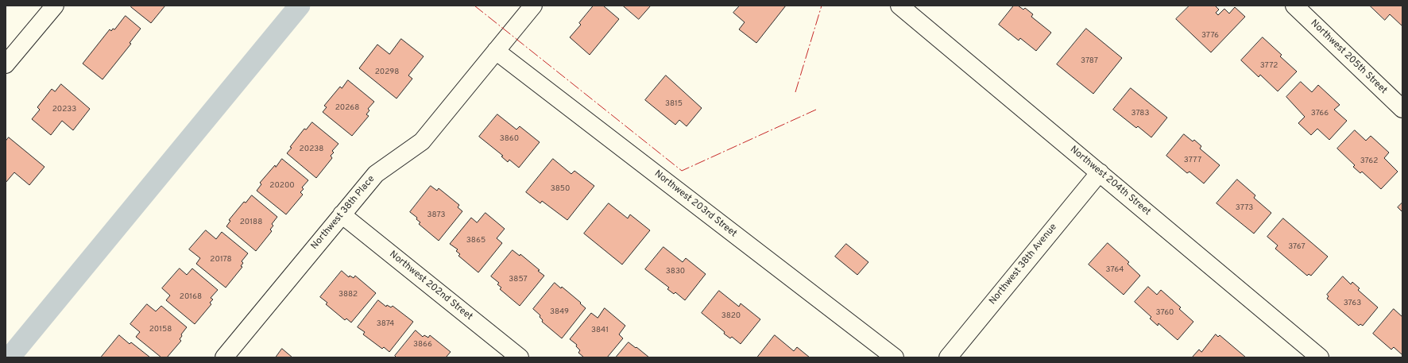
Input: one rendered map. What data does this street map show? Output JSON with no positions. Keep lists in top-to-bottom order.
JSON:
{
  "streets": {
    "street": [
      "Northwest 205th Street",
      "Northwest 204th Street",
      "Northwest 203rd Street",
      "Northwest 38th Place",
      "Northwest 38th Avenue",
      "Northwest 202nd Street"
    ]
  },
  "crossings": [
    ["Northwest 204th Street", "Northwest 38th Avenue"],
    ["Northwest 203rd Street", "Northwest 38th Place"],
    ["Northwest 38th Place", "Northwest 202nd Street"]
  ],
  "house_numbers": [
    "3776",
    "3787",
    "3772",
    "20298",
    "3815",
    "20268",
    "20233",
    "3783",
    "3766",
    "3860",
    "20238",
    "3777",
    "3762",
    "20200",
    "3850",
    "3773",
    "3873",
    "20188",
    "3865",
    "3767",
    "20178",
    "3764",
    "3830",
    "3857",
    "3882",
    "20168",
    "3763",
    "3849",
    "3760",
    "3820",
    "3874",
    "20158",
    "3841",
    "3866"
  ]
}
